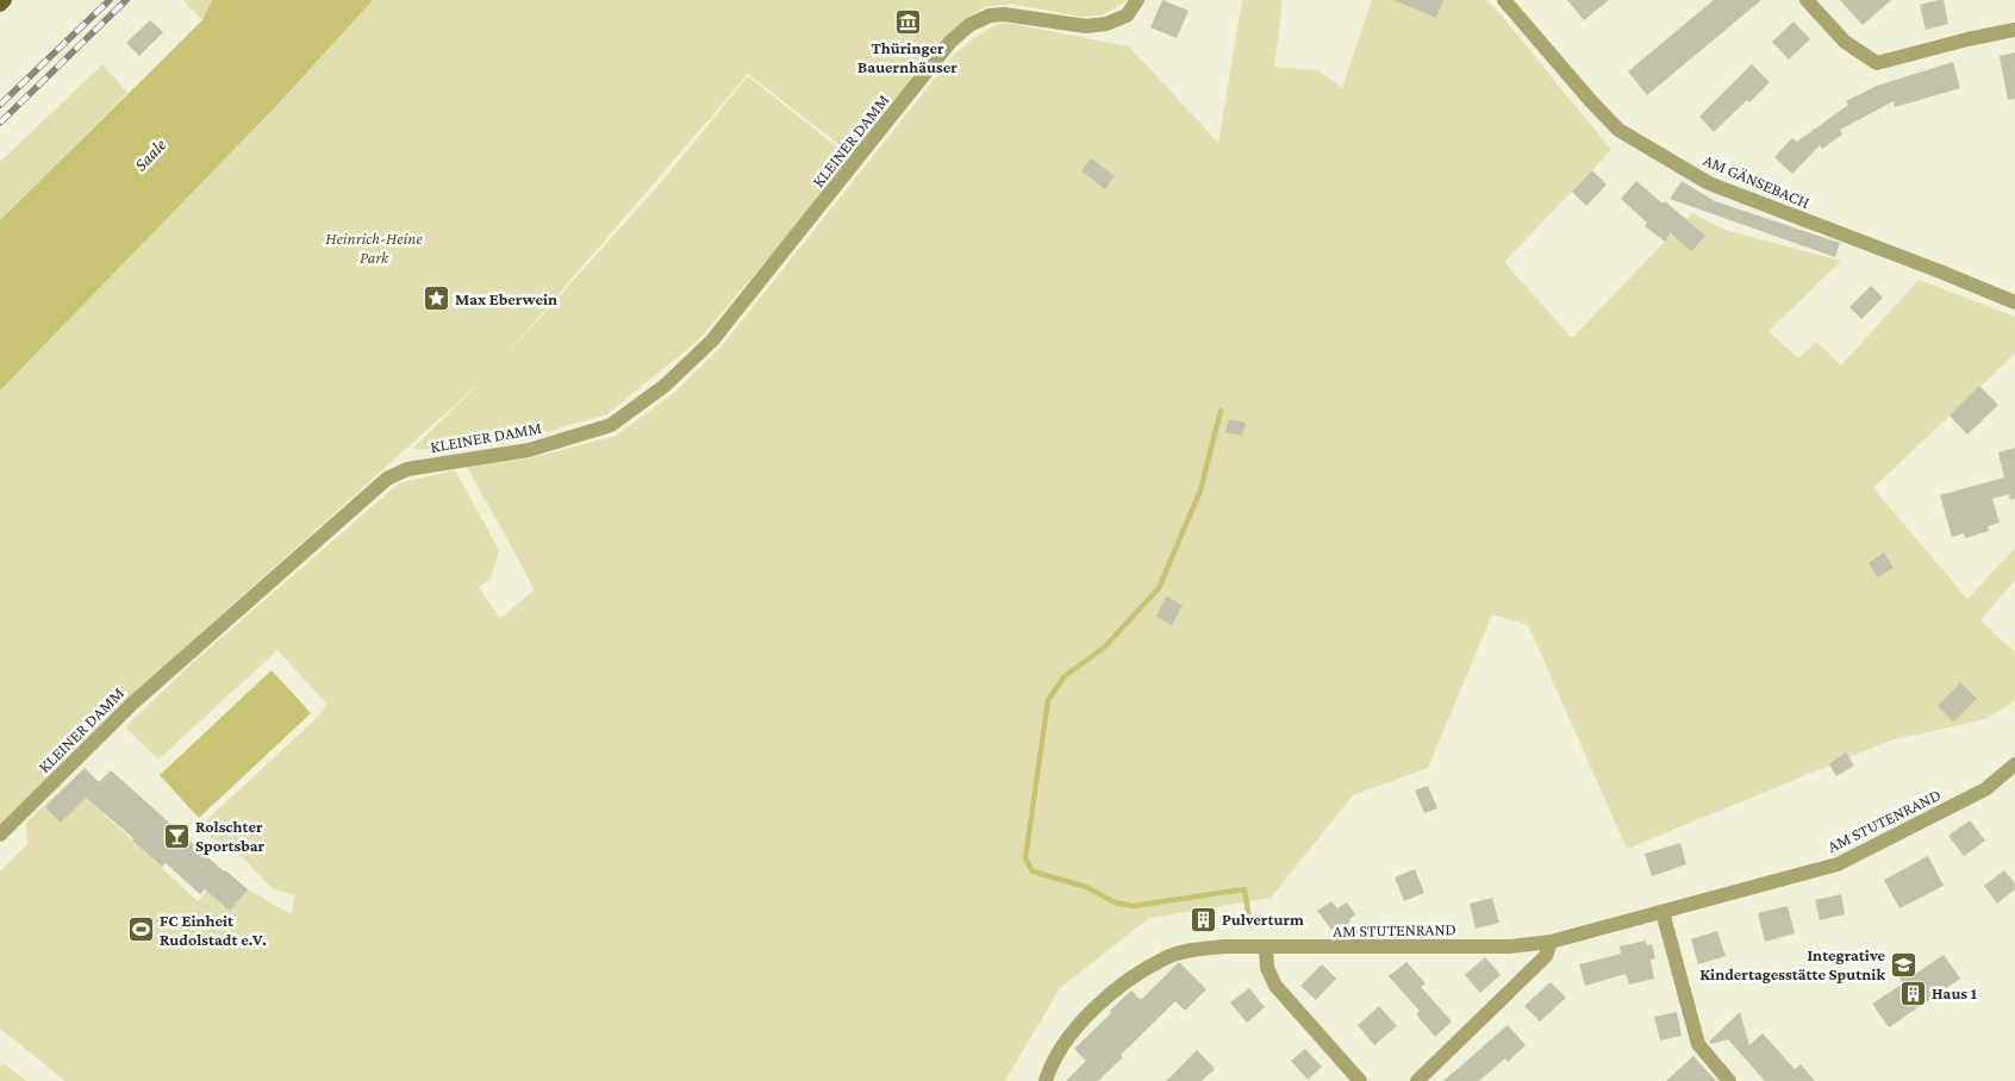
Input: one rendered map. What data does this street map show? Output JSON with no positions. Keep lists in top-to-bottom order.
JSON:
{
  "streets": {
    "street": ["KLEINER DAMM", "AM GÄNSEBACH", "AM STUTENRAND"]
  },
  "water": ["Saale"],
  "parks": ["Heinrich-Heine Park"],
  "places": {
    "museum": ["Thüringer Bauernhäuser"],
    "place": ["Max Eberwein"],
    "bar": ["Rolschter Sportsbar"],
    "building": ["Pulverturm", "Haus 1"],
    "sports": ["FC Einheit Rudolstadt e.V."],
    "school or university": ["Integrative Kindertagesstätte Sputnik"]
  }
}
